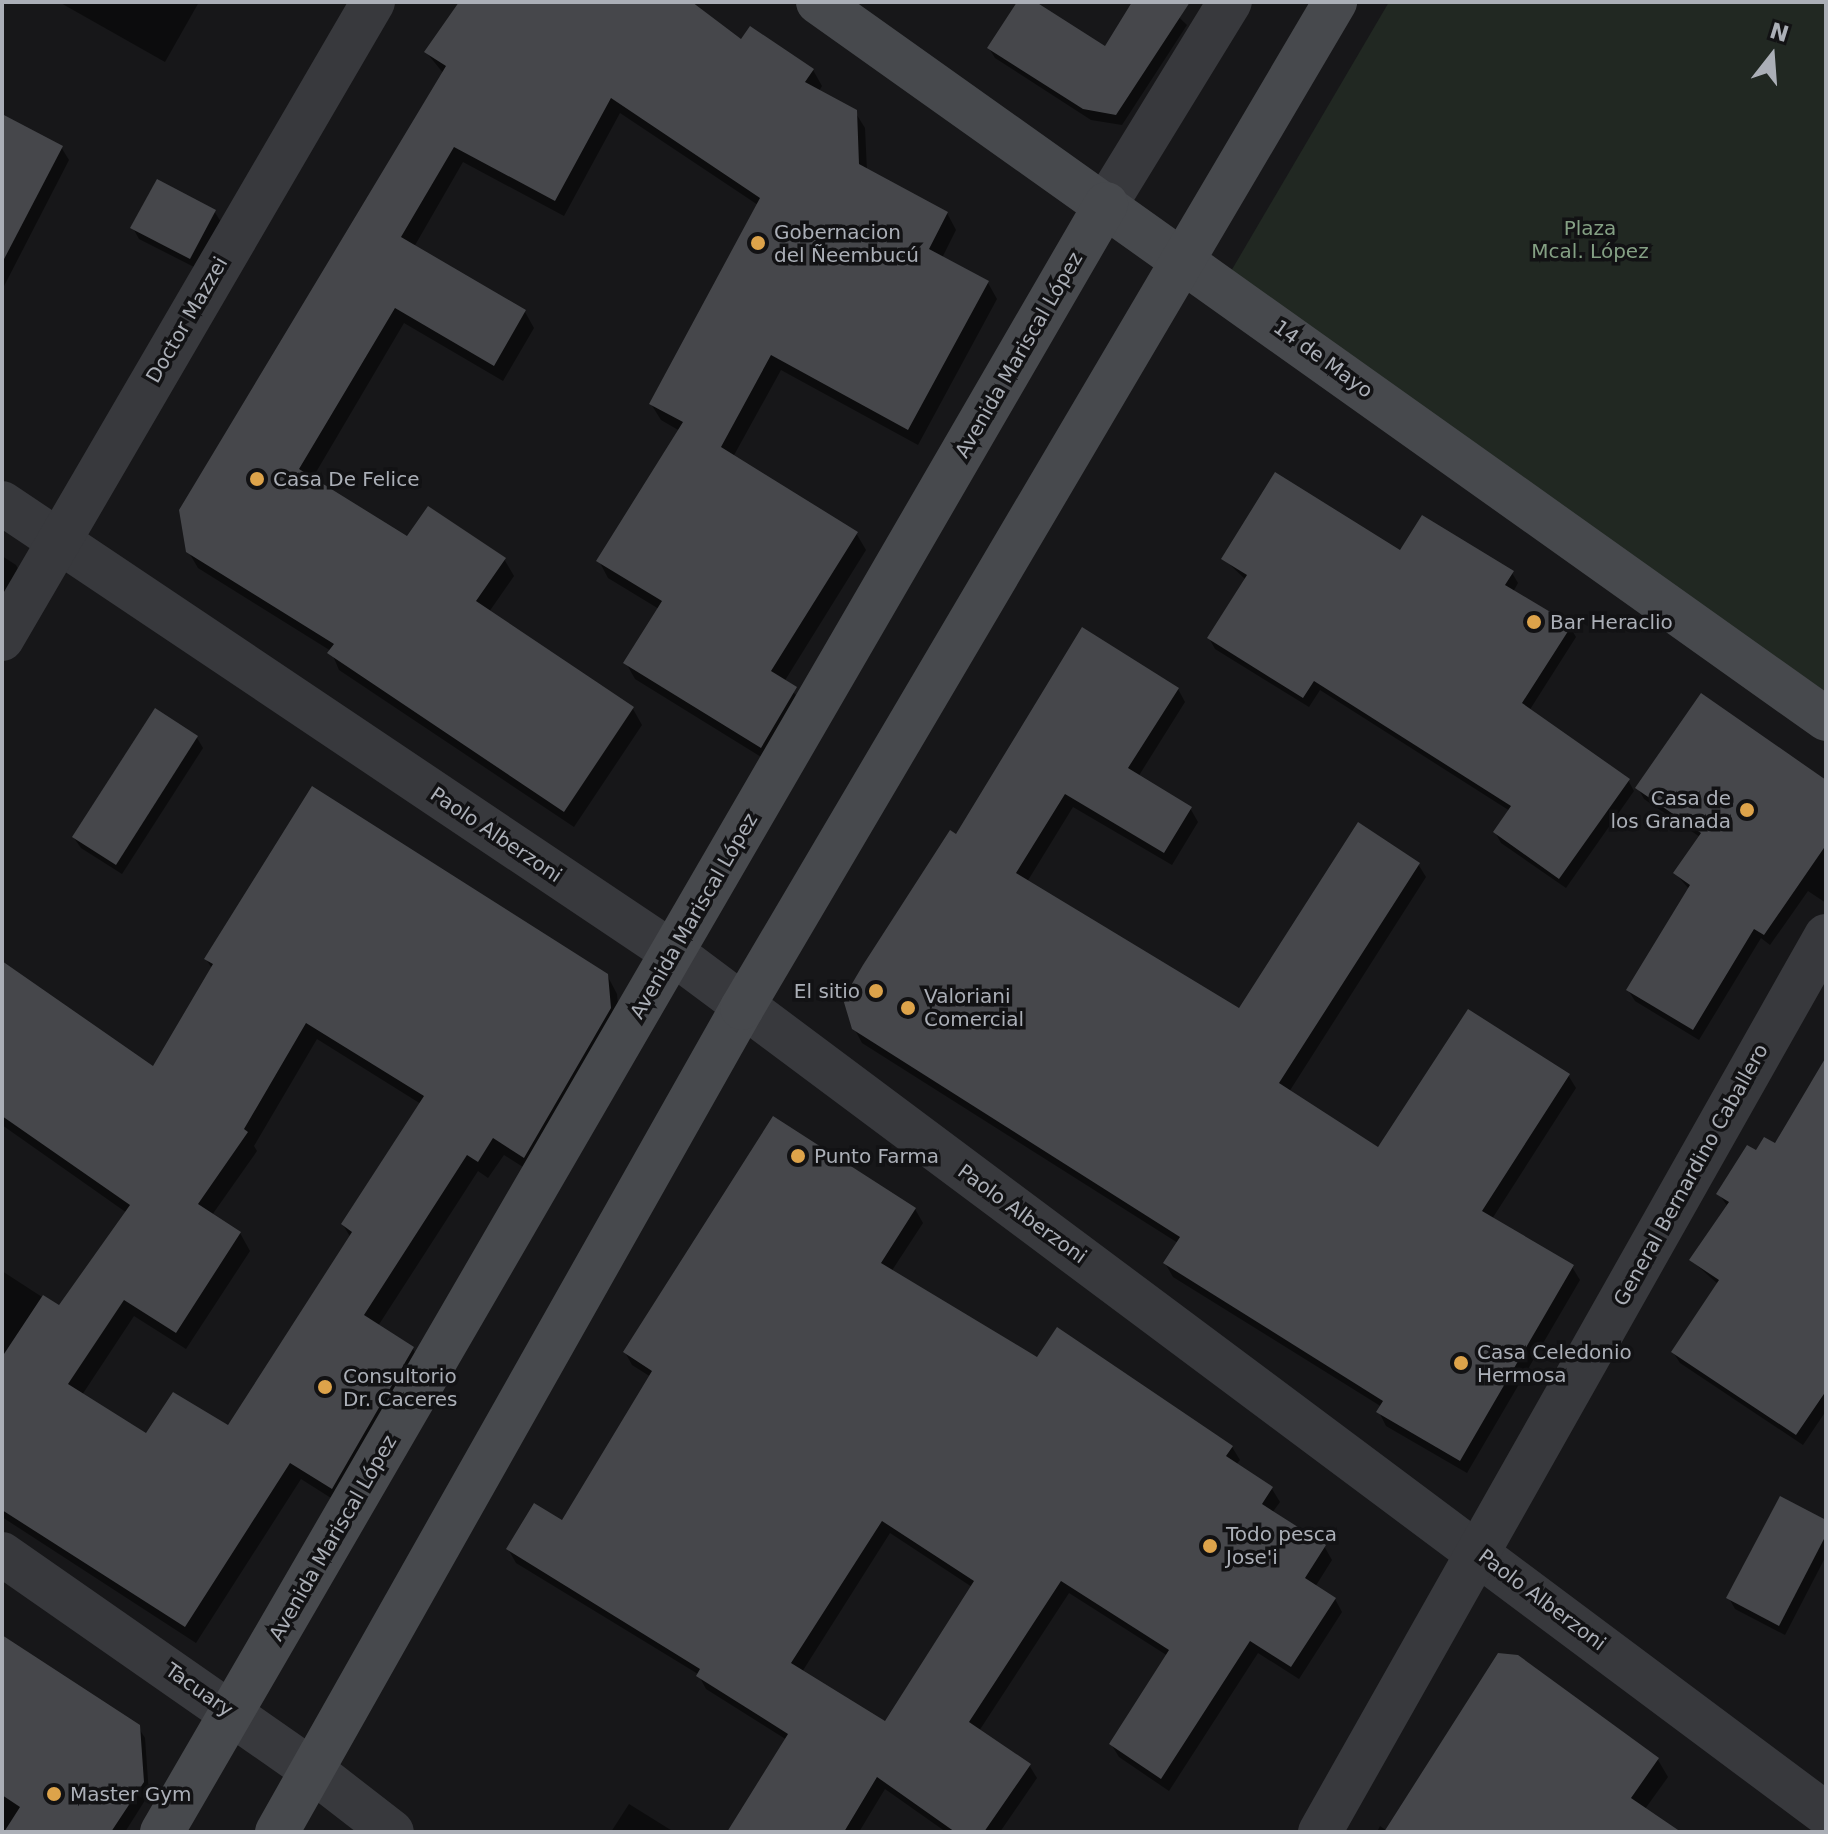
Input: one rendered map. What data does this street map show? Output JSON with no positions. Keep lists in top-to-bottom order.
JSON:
{
  "streets": {
    "main road": ["Avenida Mariscal López", "14 de Mayo"],
    "street": [
      "Doctor Mazzei",
      "Paolo Alberzoni",
      "General Bernardino Caballero",
      "Tacuary"
    ]
  },
  "crossings": [
    ["Doctor Mazzei", "Paolo Alberzoni"],
    ["Avenida Mariscal López", "14 de Mayo"],
    ["Avenida Mariscal López", "Paolo Alberzoni"],
    ["Avenida Mariscal López", "Tacuary"],
    ["Paolo Alberzoni", "General Bernardino Caballero"]
  ],
  "parks": ["Plaza Mcal. López"],
  "places": [
    "Gobernacion del Ñeembucú",
    "Casa De Felice",
    "Bar Heraclio",
    "Casa de los Granada",
    "El sitio",
    "Valoriani Comercial",
    "Punto Farma",
    "Casa Celedonio Hermosa",
    "Consultorio Dr. Caceres",
    "Todo pesca Jose'i",
    "Master Gym"
  ],
  "north": "top"
}
